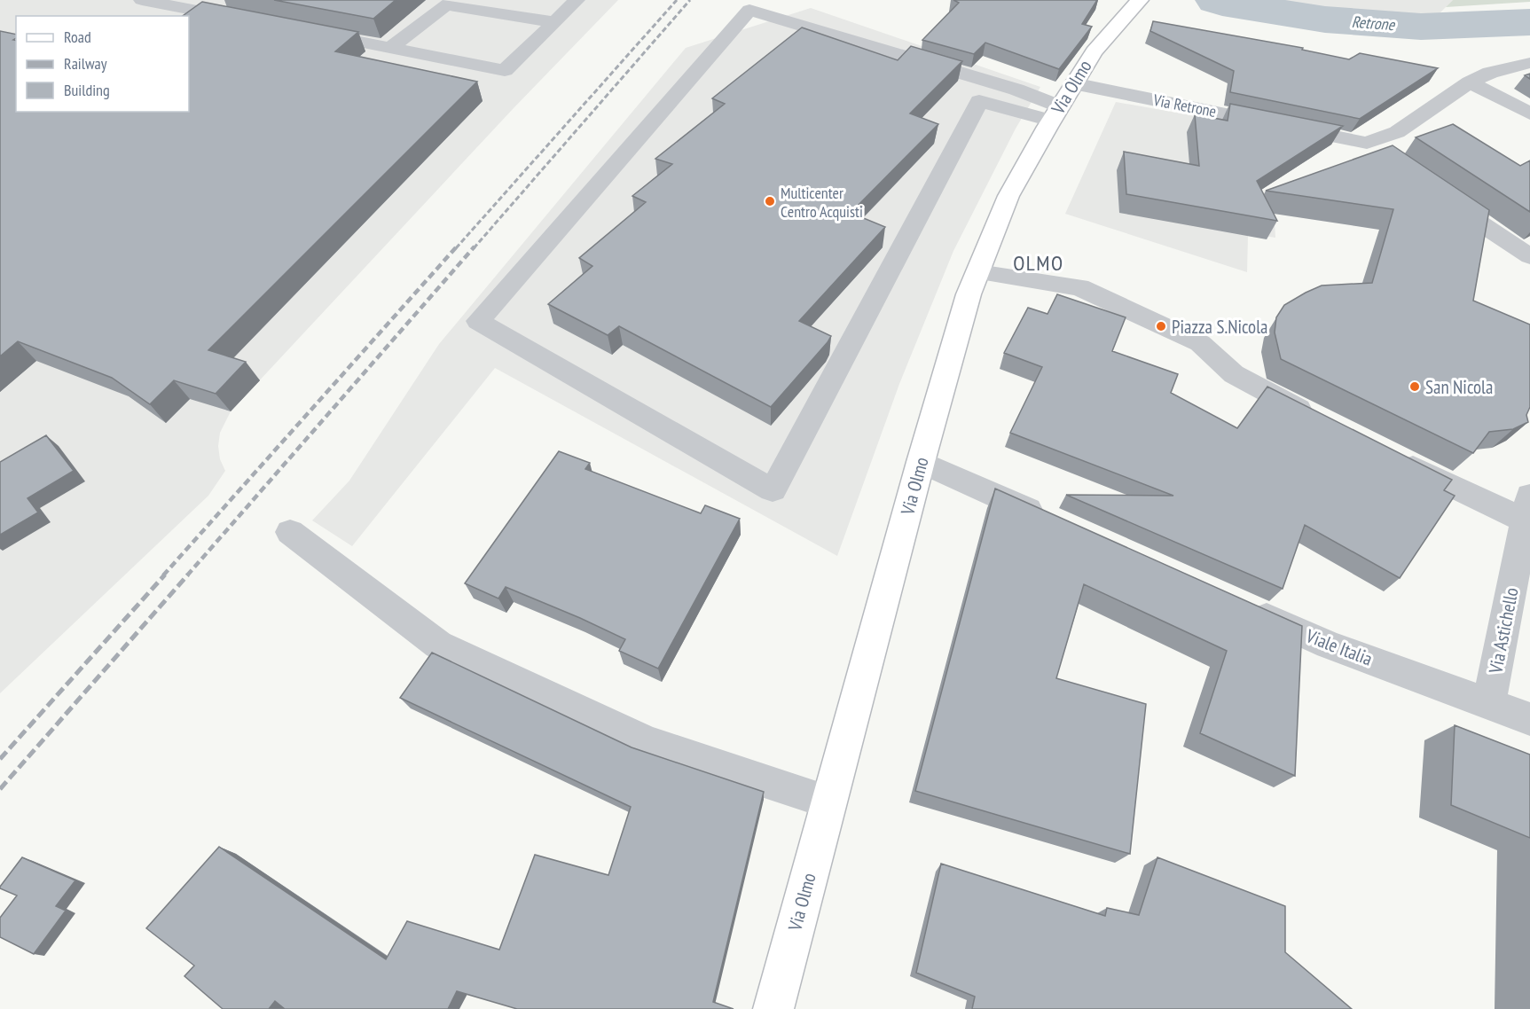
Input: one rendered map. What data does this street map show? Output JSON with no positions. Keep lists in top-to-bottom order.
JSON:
{
  "streets": {
    "main road": ["Via Olmo"],
    "street": ["Via Retrone", "Via Astichello", "Viale Italia"]
  },
  "crossings": [
    ["Via Olmo", "Via Retrone"],
    ["Via Astichello", "Viale Italia"]
  ],
  "districts": ["OLMO"],
  "water": ["Retrone"],
  "places": ["Multicenter Centro Acquisti", "Piazza S.Nicola", "San Nicola"],
  "legend": ["Road", "Railway", "Building"]
}
